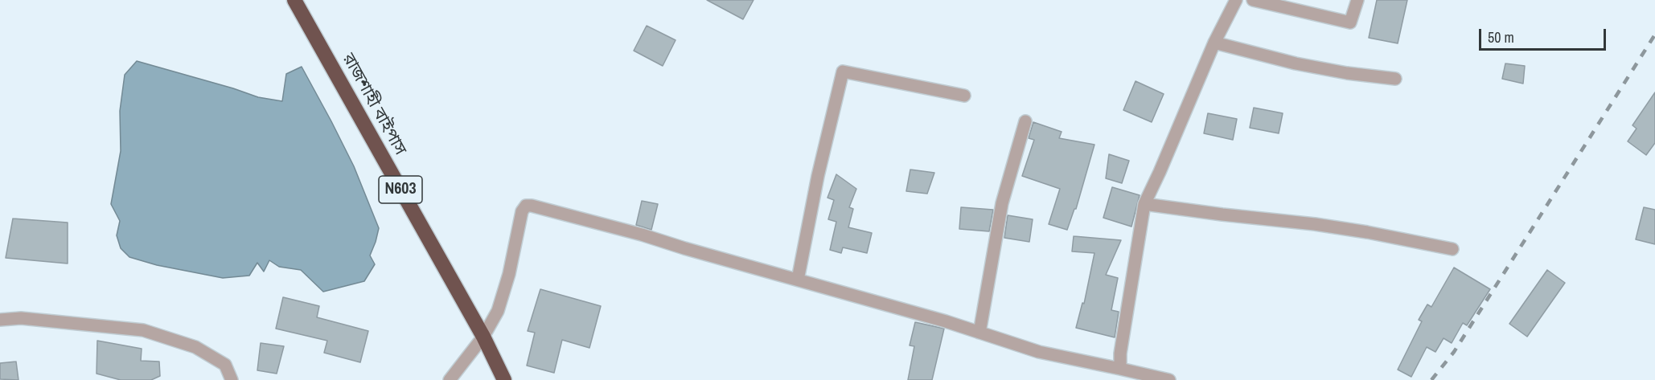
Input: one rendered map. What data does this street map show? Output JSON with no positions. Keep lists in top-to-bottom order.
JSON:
{
  "streets": {
    "highway": ["রাজশাহী বাইপাস", "N603"]
  },
  "scale_bar": "50 m"
}
